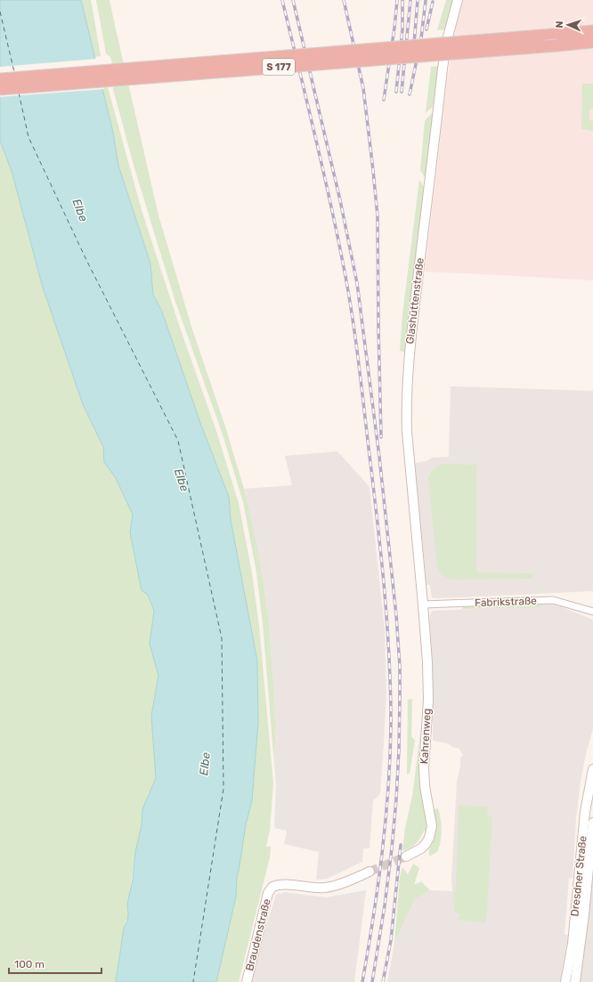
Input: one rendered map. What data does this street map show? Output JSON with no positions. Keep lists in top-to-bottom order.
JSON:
{
  "streets": {
    "highway": ["S 177"],
    "street": [
      "Glashüttenstraße",
      "Fabrikstraße",
      "Kahrenweg",
      "Dresdner Straße",
      "Braudenstraße"
    ]
  },
  "crossings": [
    ["Glashüttenstraße", "Fabrikstraße"],
    ["Glashüttenstraße", "Kahrenweg"],
    ["Fabrikstraße", "Kahrenweg"]
  ],
  "water": ["Elbe"],
  "scale_bar": "100 m",
  "north": "left"
}
